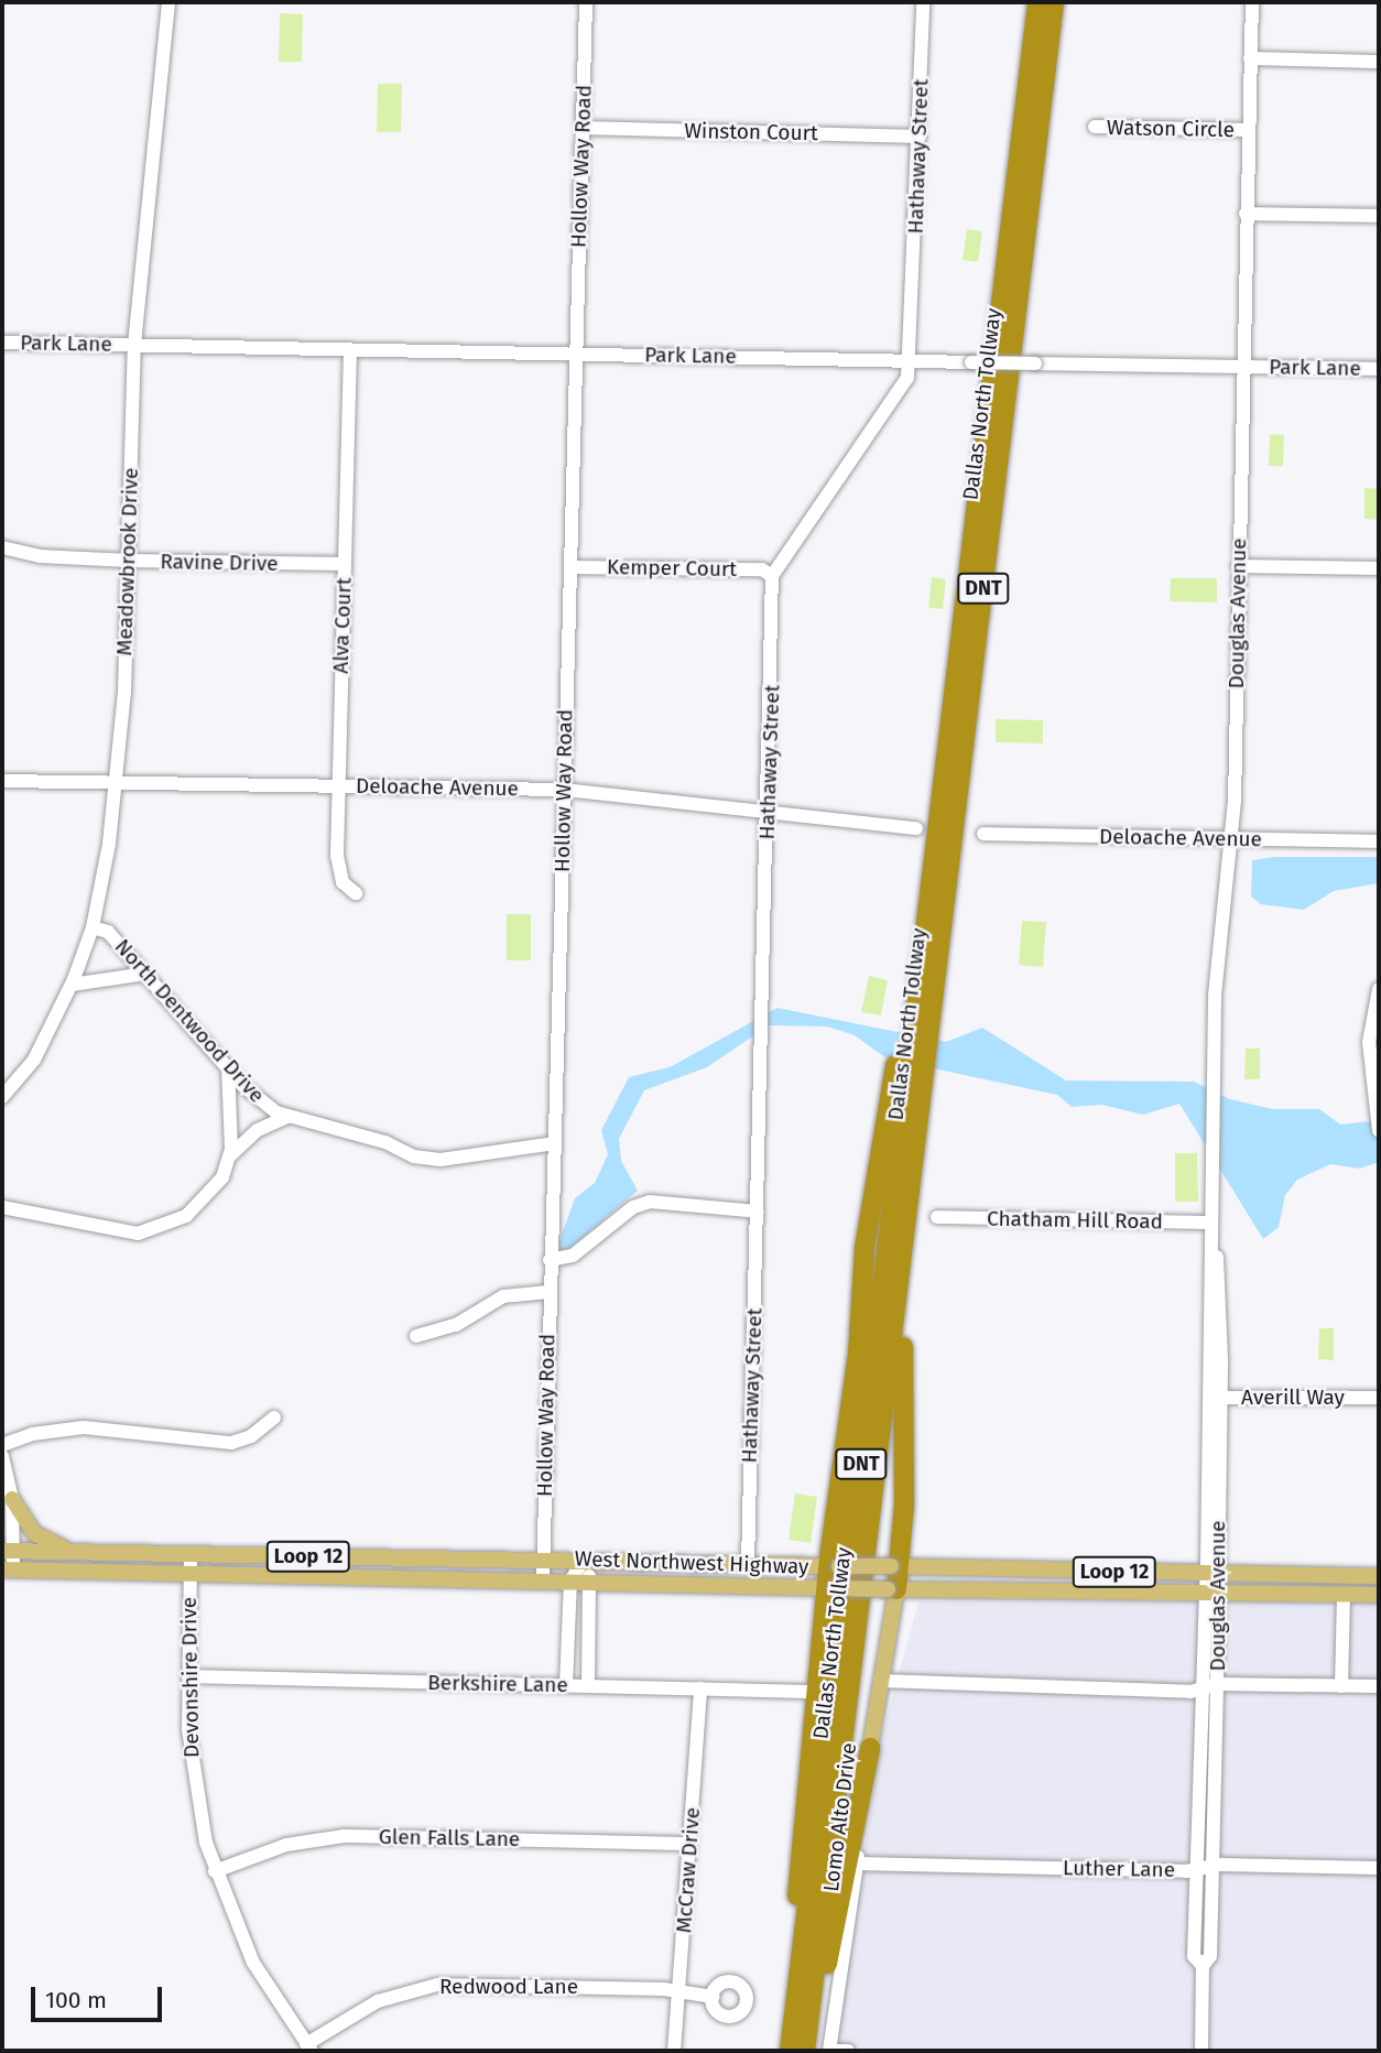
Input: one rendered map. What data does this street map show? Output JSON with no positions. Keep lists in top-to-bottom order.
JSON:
{
  "streets": {
    "highway": ["Dallas North Tollway", "DNT"],
    "main road": ["Loop 12", "West Northwest Highway", "Lomo Alto Drive"],
    "street": [
      "Watson Circle",
      "Winston Court",
      "Hathaway Street",
      "Hollow Way Road",
      "Park Lane",
      "Meadowbrook Drive",
      "Ravine Drive",
      "Kemper Court",
      "Douglas Avenue",
      "Alva Court",
      "Deloache Avenue",
      "North Dentwood Drive",
      "Chatham Hill Road",
      "Averill Way",
      "Devonshire Drive",
      "Berkshire Lane",
      "Glen Falls Lane",
      "Luther Lane",
      "McCraw Drive",
      "Redwood Lane"
    ]
  },
  "crossings": [
    ["Watson Circle", "Douglas Avenue"],
    ["Winston Court", "Hathaway Street"],
    ["Winston Court", "Hollow Way Road"],
    ["Hathaway Street", "Park Lane"],
    ["Hathaway Street", "Kemper Court"],
    ["Hathaway Street", "Deloache Avenue"],
    ["Hathaway Street", "West Northwest Highway"],
    ["Hollow Way Road", "Park Lane"],
    ["Hollow Way Road", "Kemper Court"],
    ["Hollow Way Road", "Deloache Avenue"],
    ["Hollow Way Road", "North Dentwood Drive"],
    ["Hollow Way Road", "West Northwest Highway"],
    ["Park Lane", "Meadowbrook Drive"],
    ["Park Lane", "Douglas Avenue"],
    ["Park Lane", "Alva Court"],
    ["Meadowbrook Drive", "Ravine Drive"],
    ["Meadowbrook Drive", "Deloache Avenue"],
    ["Meadowbrook Drive", "North Dentwood Drive"],
    ["Ravine Drive", "Alva Court"],
    ["Douglas Avenue", "Deloache Avenue"],
    ["Douglas Avenue", "Chatham Hill Road"],
    ["Douglas Avenue", "Averill Way"],
    ["Douglas Avenue", "West Northwest Highway"],
    ["Douglas Avenue", "Luther Lane"],
    ["Alva Court", "Deloache Avenue"],
    ["West Northwest Highway", "Devonshire Drive"],
    ["West Northwest Highway", "Lomo Alto Drive"],
    ["Devonshire Drive", "Berkshire Lane"],
    ["Devonshire Drive", "Glen Falls Lane"],
    ["Devonshire Drive", "Redwood Lane"],
    ["Berkshire Lane", "McCraw Drive"],
    ["Lomo Alto Drive", "Luther Lane"],
    ["Glen Falls Lane", "McCraw Drive"],
    ["McCraw Drive", "Redwood Lane"]
  ],
  "scale_bar": "100 m"
}
